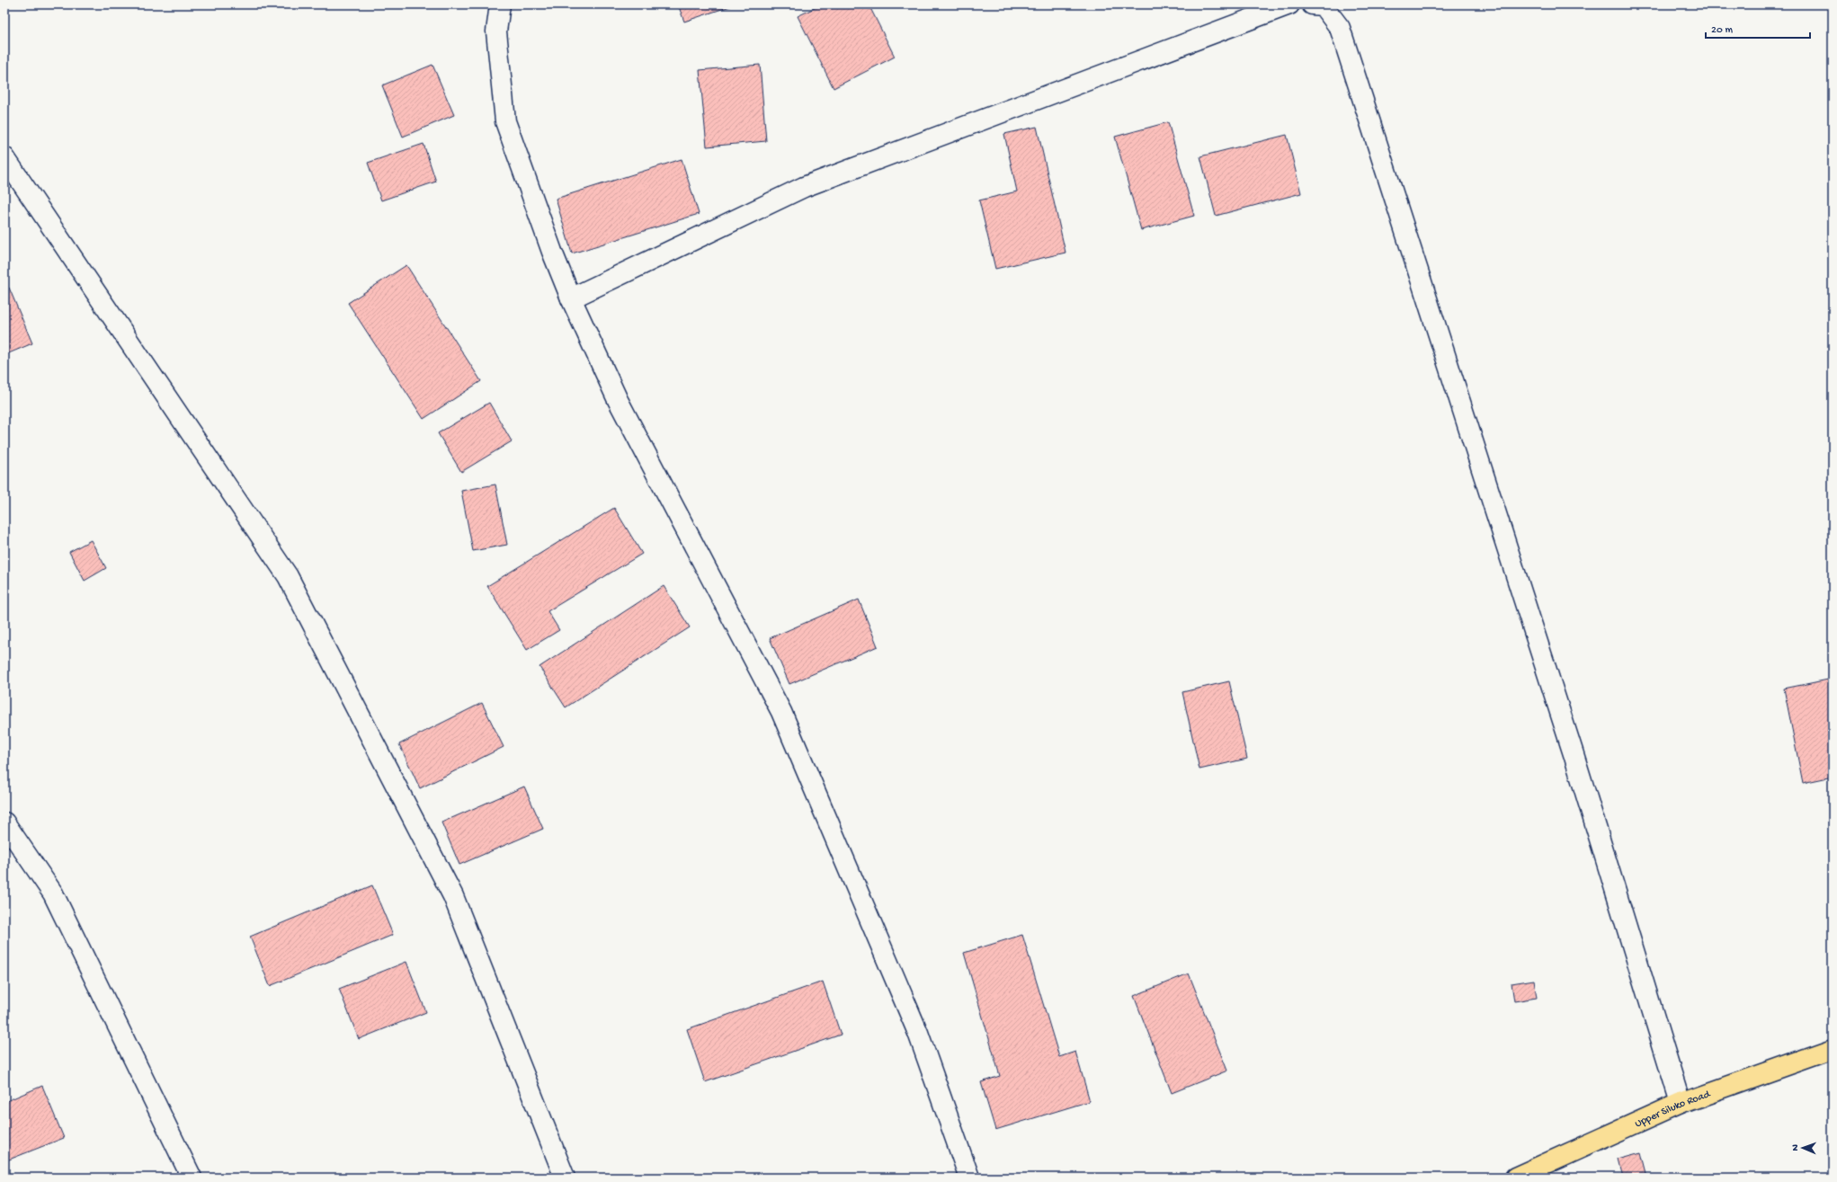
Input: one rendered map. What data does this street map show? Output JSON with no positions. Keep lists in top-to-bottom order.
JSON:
{
  "streets": {
    "main road": ["Upper Siluko Road"]
  },
  "scale_bar": "20 m",
  "north": "left"
}
